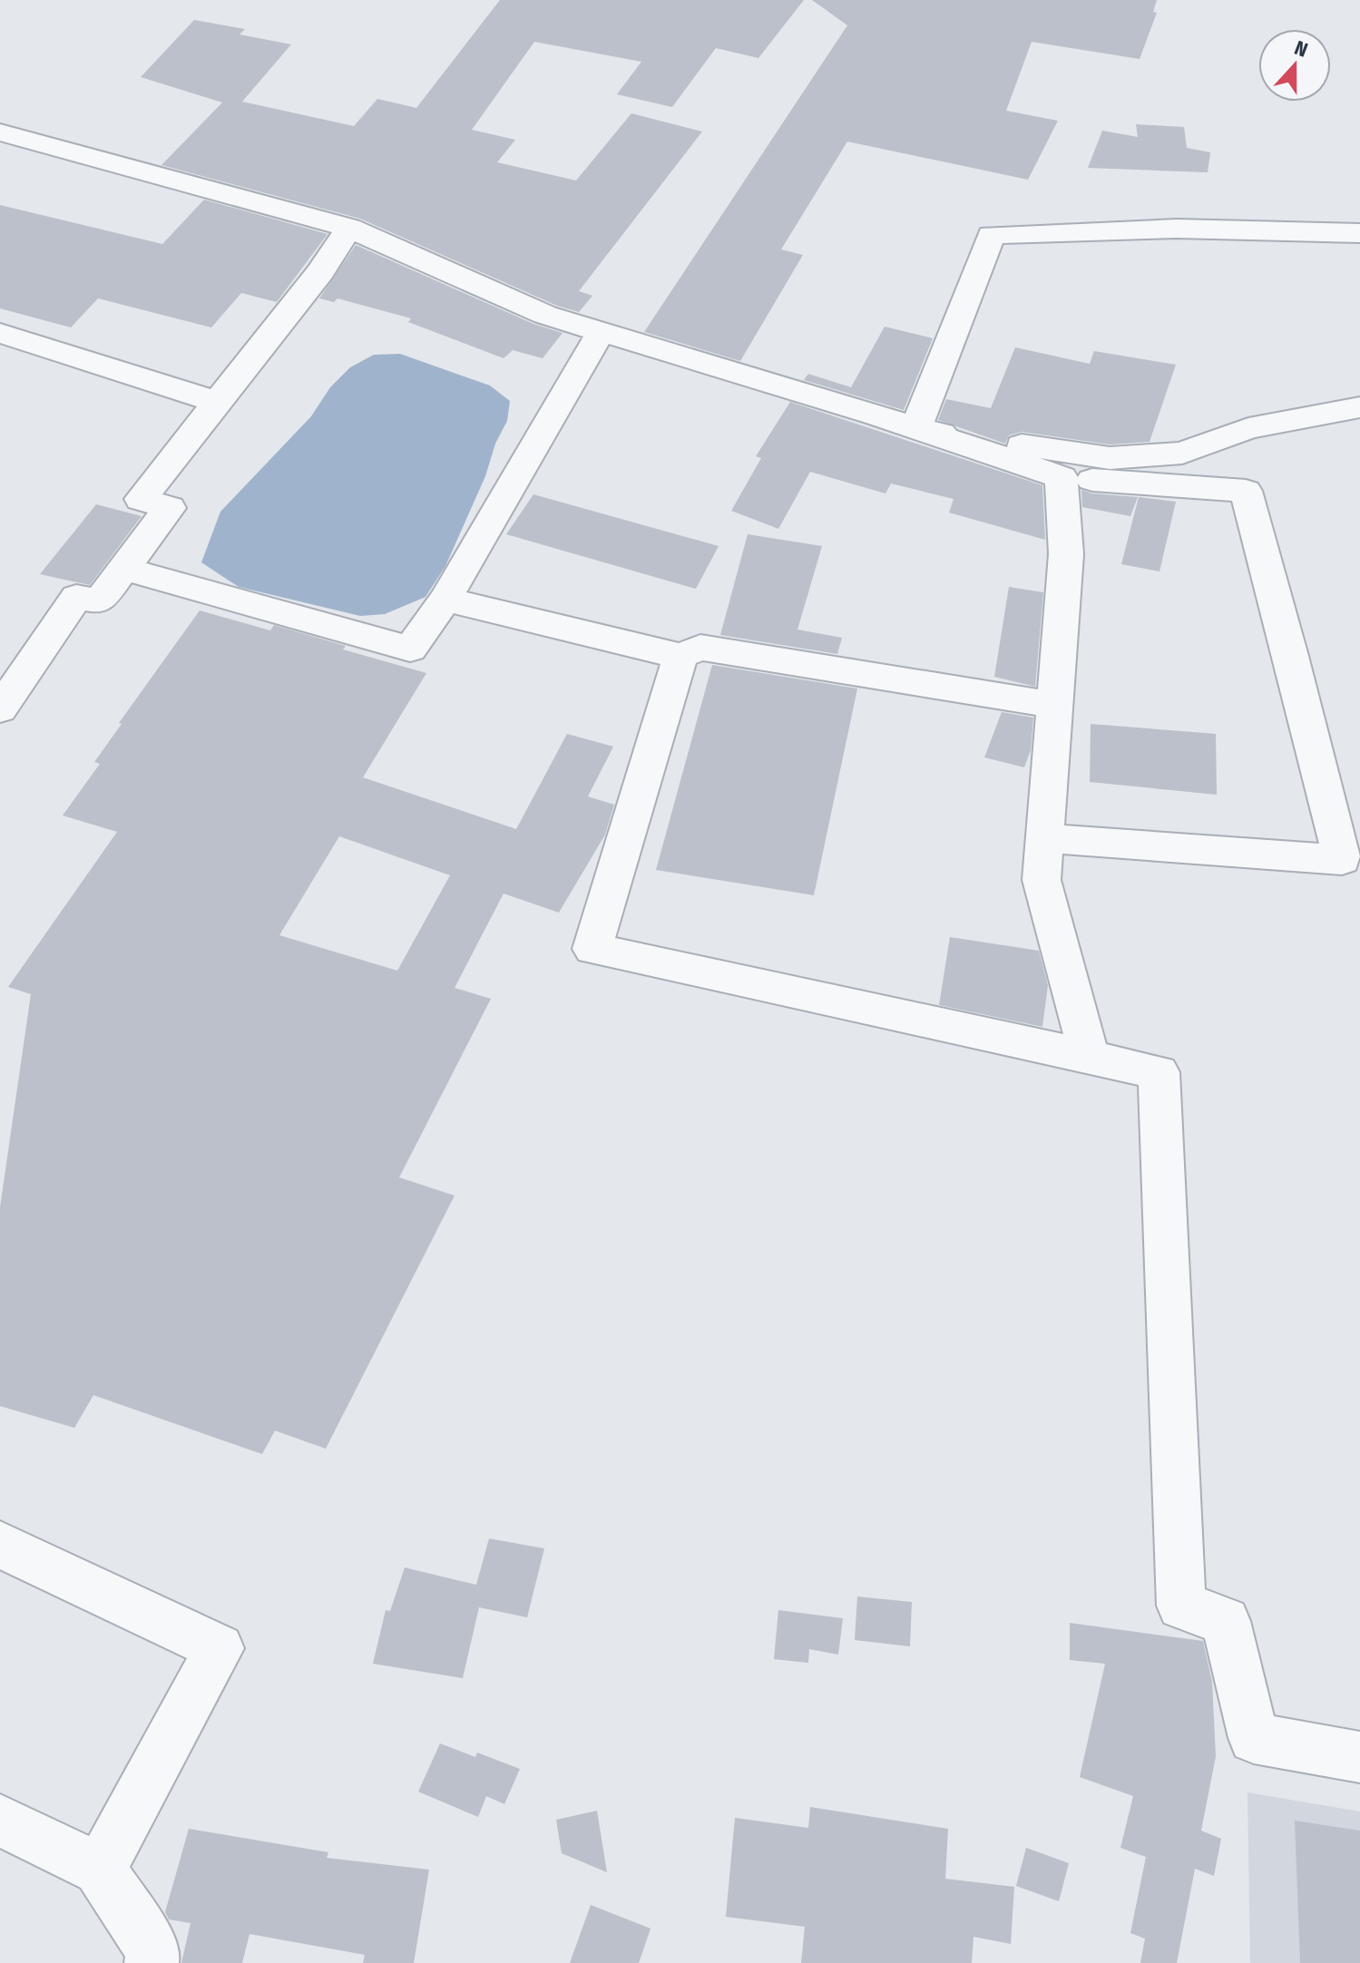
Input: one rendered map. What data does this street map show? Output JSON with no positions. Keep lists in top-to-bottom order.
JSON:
{
  "north": "top"
}
